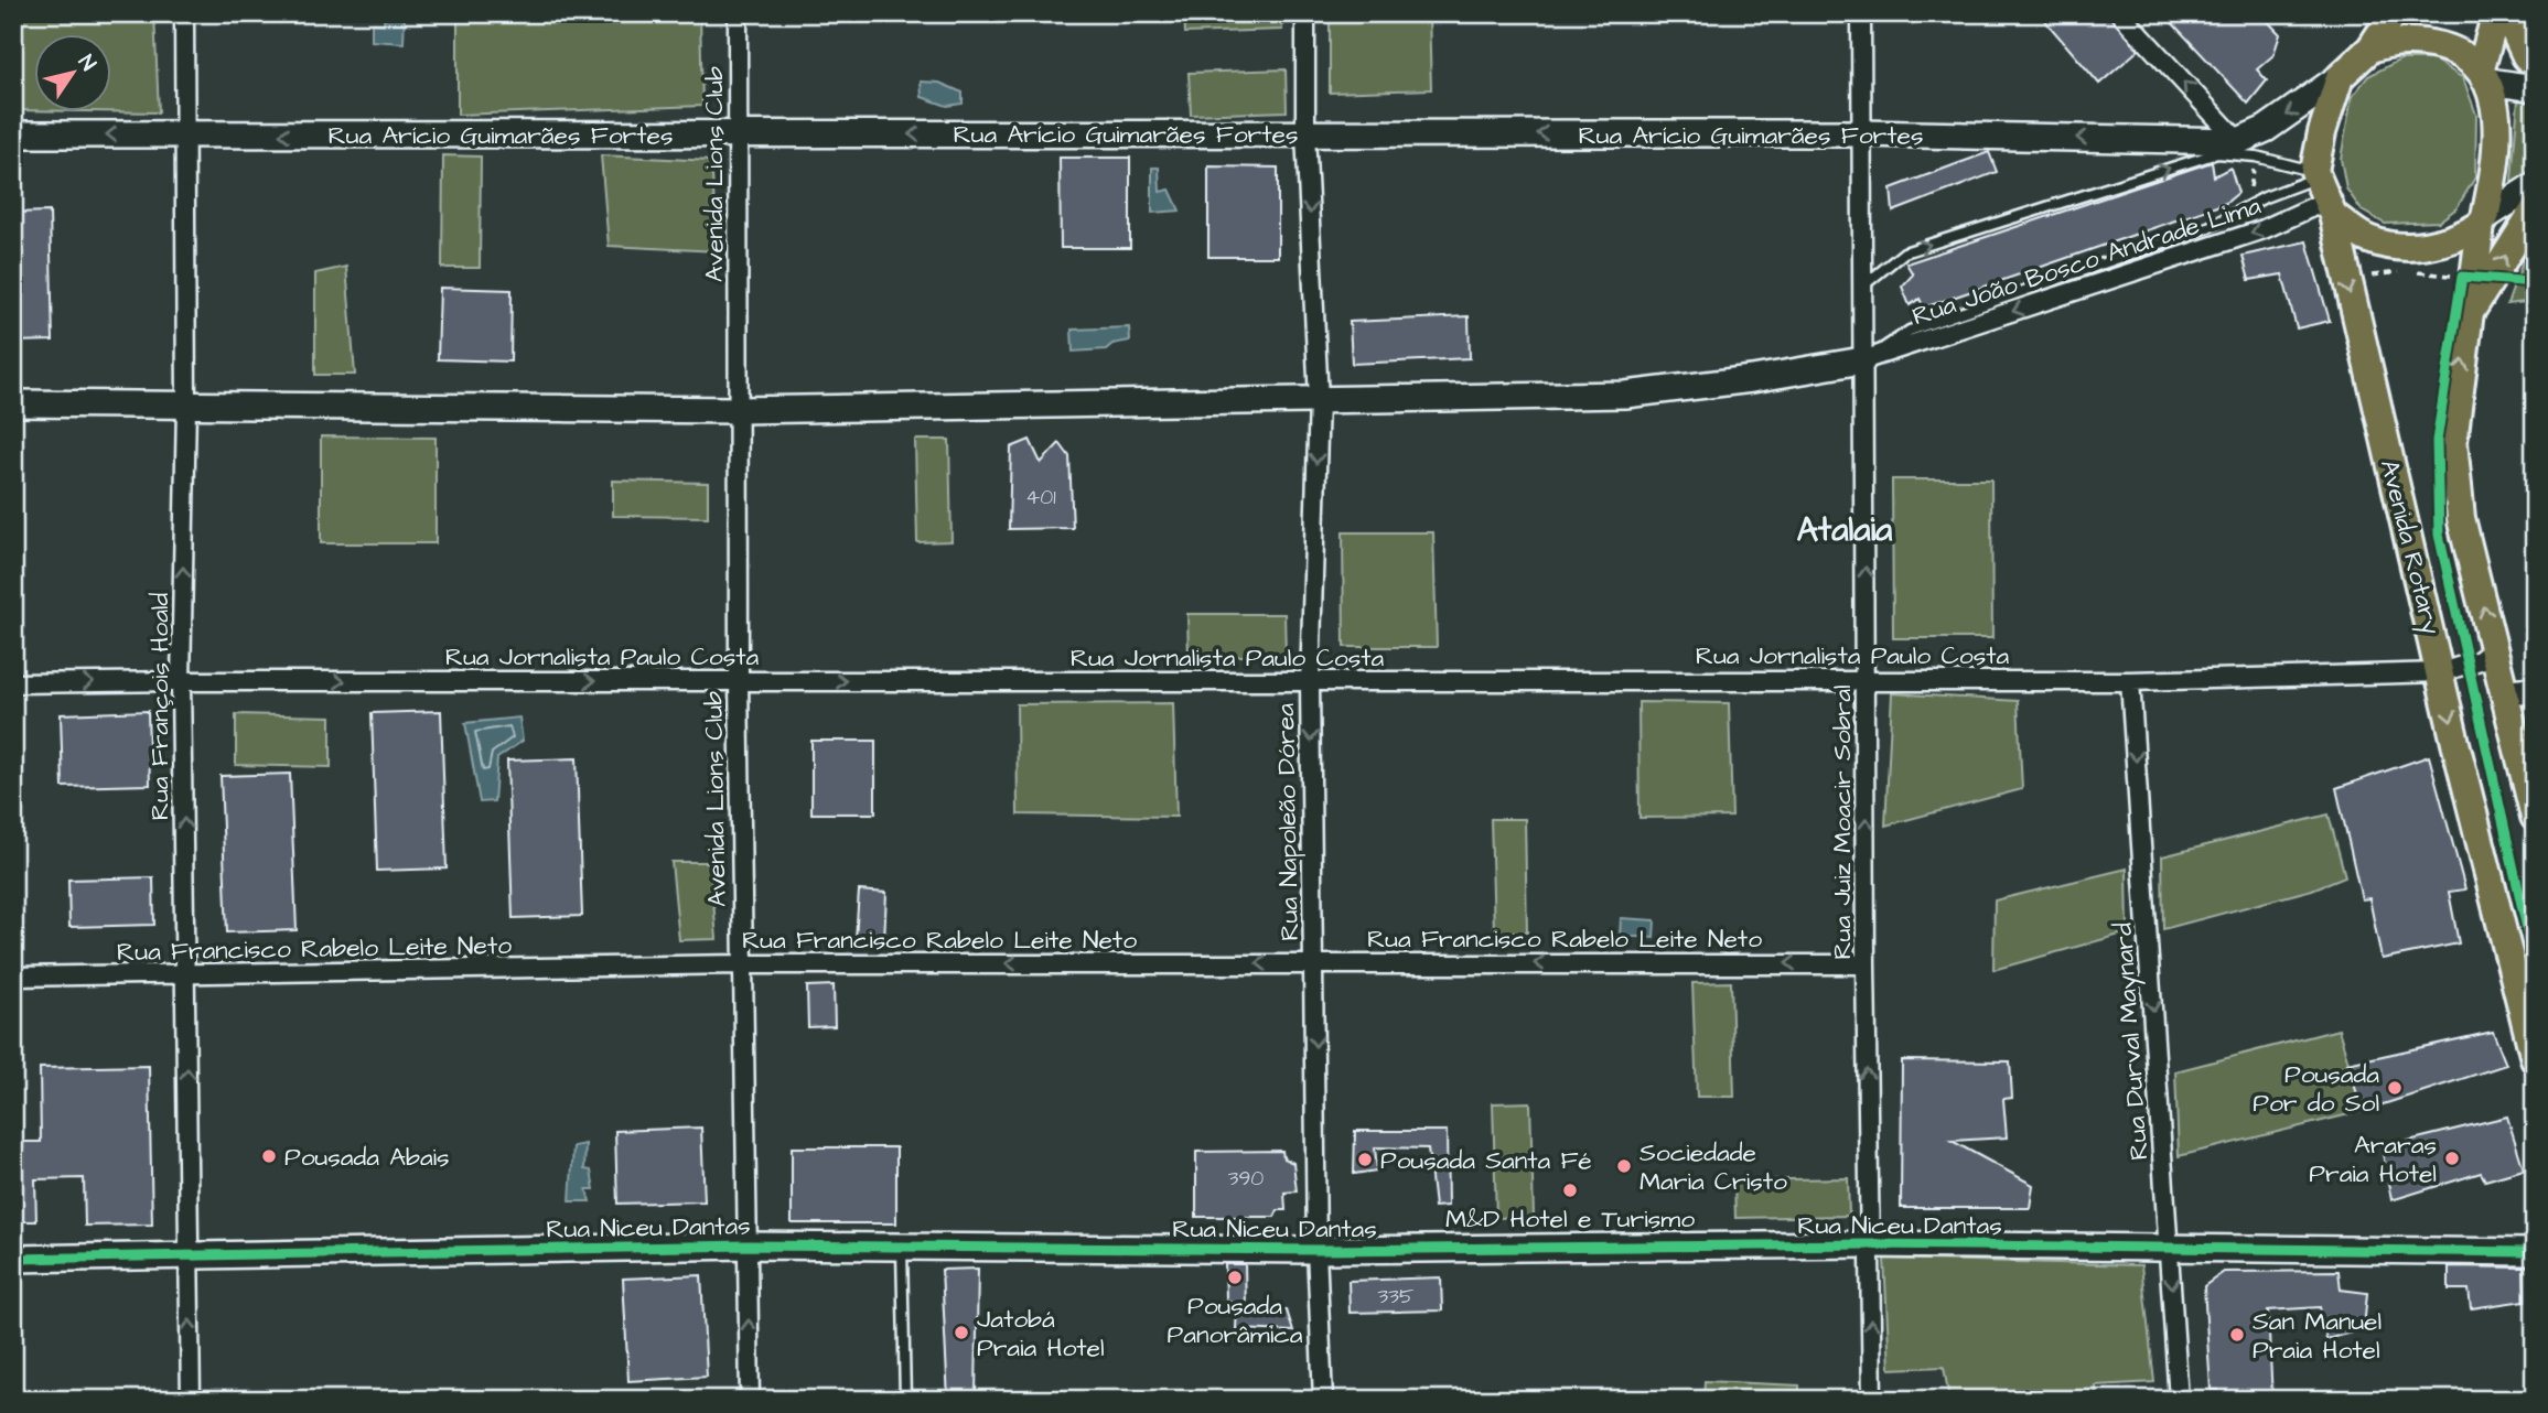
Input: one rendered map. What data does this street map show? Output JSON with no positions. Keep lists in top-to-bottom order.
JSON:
{
  "streets": {
    "main road": ["Avenida Rotary"],
    "street": [
      "Rua Arício Guimarães Fortes",
      "Avenida Lions Club",
      "Rua João Bosco Andrade Lima",
      "Rua Jornalista Paulo Costa",
      "Rua François Hoald",
      "Rua Napoleão Dórea",
      "Rua Juiz Moacir Sobral",
      "Rua Francisco Rabelo Leite Neto",
      "Rua Durval Maynard",
      "Rua Niceu Dantas"
    ]
  },
  "crossings": [
    ["Rua Arício Guimarães Fortes", "Avenida Lions Club"],
    ["Rua Arício Guimarães Fortes", "Rua François Hoald"],
    ["Rua Arício Guimarães Fortes", "Rua Napoleão Dórea"],
    ["Rua Arício Guimarães Fortes", "Rua Juiz Moacir Sobral"],
    ["Avenida Lions Club", "Rua Jornalista Paulo Costa"],
    ["Avenida Lions Club", "Rua Francisco Rabelo Leite Neto"],
    ["Avenida Lions Club", "Rua Niceu Dantas"],
    ["Rua João Bosco Andrade Lima", "Avenida Rotary"],
    ["Rua João Bosco Andrade Lima", "Rua Juiz Moacir Sobral"],
    ["Avenida Rotary", "Rua Jornalista Paulo Costa"],
    ["Rua Jornalista Paulo Costa", "Rua François Hoald"],
    ["Rua Jornalista Paulo Costa", "Rua Napoleão Dórea"],
    ["Rua Jornalista Paulo Costa", "Rua Juiz Moacir Sobral"],
    ["Rua Jornalista Paulo Costa", "Rua Durval Maynard"],
    ["Rua François Hoald", "Rua Francisco Rabelo Leite Neto"],
    ["Rua François Hoald", "Rua Niceu Dantas"],
    ["Rua Napoleão Dórea", "Rua Francisco Rabelo Leite Neto"],
    ["Rua Napoleão Dórea", "Rua Niceu Dantas"],
    ["Rua Juiz Moacir Sobral", "Rua Francisco Rabelo Leite Neto"],
    ["Rua Juiz Moacir Sobral", "Rua Niceu Dantas"],
    ["Rua Durval Maynard", "Rua Niceu Dantas"]
  ],
  "one_way": [
    "Rua Arício Guimarães Fortes",
    "Rua João Bosco Andrade Lima",
    "Rua Jornalista Paulo Costa",
    "Rua François Hoald",
    "Rua Napoleão Dórea",
    "Rua Juiz Moacir Sobral",
    "Rua Francisco Rabelo Leite Neto",
    "Rua Durval Maynard"
  ],
  "districts": ["Atalaia"],
  "places": [
    "Pousada Por do Sol",
    "Pousada Abais",
    "Araras Praia Hotel",
    "Pousada Santa Fé",
    "Sociedade Maria Cristo",
    "M&D Hotel e Turismo",
    "Pousada Panorâmica",
    "Jatobá Praia Hotel",
    "San Manuel Praia Hotel"
  ],
  "house_numbers": ["401", "390", "335"],
  "north": "top right"
}
